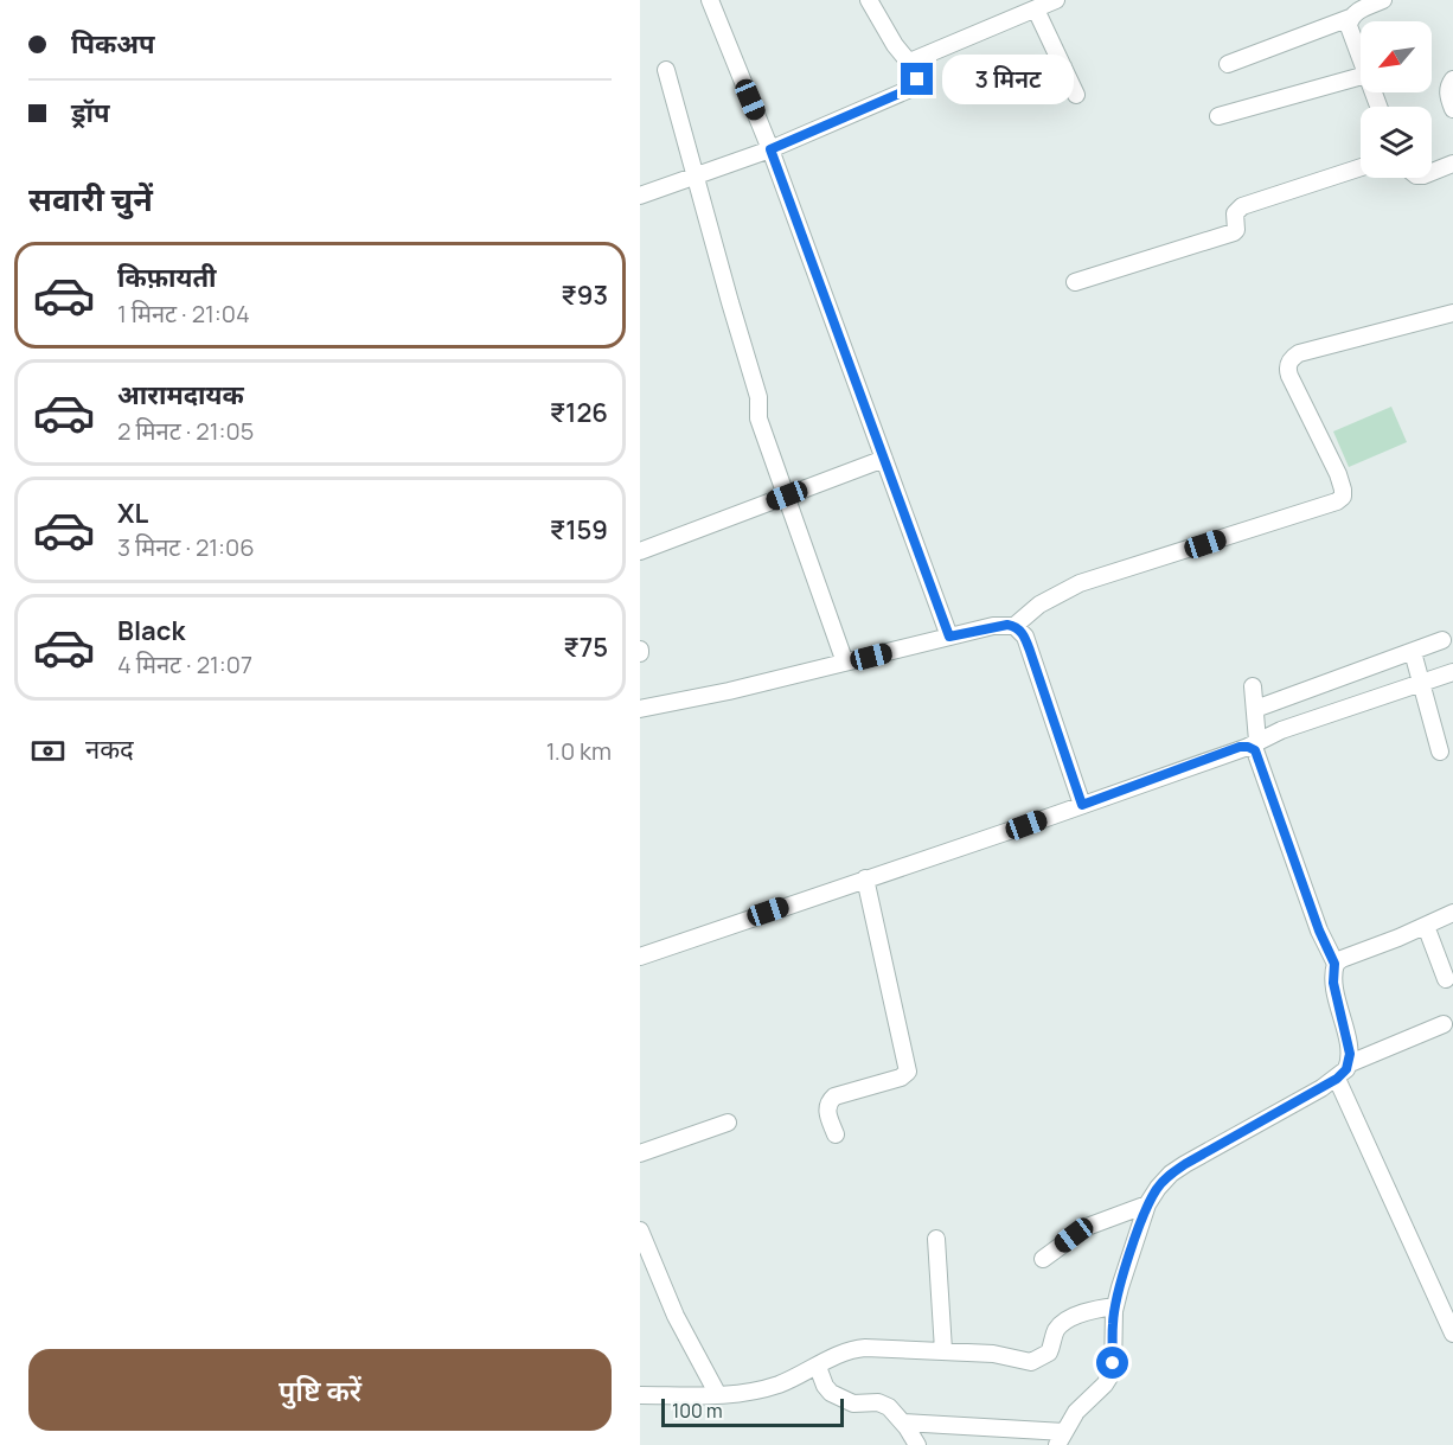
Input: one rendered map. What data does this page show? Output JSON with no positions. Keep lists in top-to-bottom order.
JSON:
{
  "scale_bar": "100 m",
  "north": "bottom left",
  "page": {
    "banner": ["पिकअप", "ड्रॉप"],
    "bubble": "3 मिनट",
    "heading": "सवारी चुनें",
    "list": [
      {
        "name": "किफ़ायती",
        "note": "1 मिनट · 21:04",
        "value": "₹93"
      },
      {
        "name": "आरामदायक",
        "note": "2 मिनट · 21:05",
        "value": "₹126"
      },
      {
        "name": "XL",
        "note": "3 मिनट · 21:06",
        "value": "₹159"
      },
      {
        "name": "Black",
        "note": "4 मिनट · 21:07",
        "value": "₹75"
      }
    ],
    "pay": ["नकद", "1.0 km"],
    "buttons": "पुष्टि करें",
    "scale": "100 m"
  }
}
